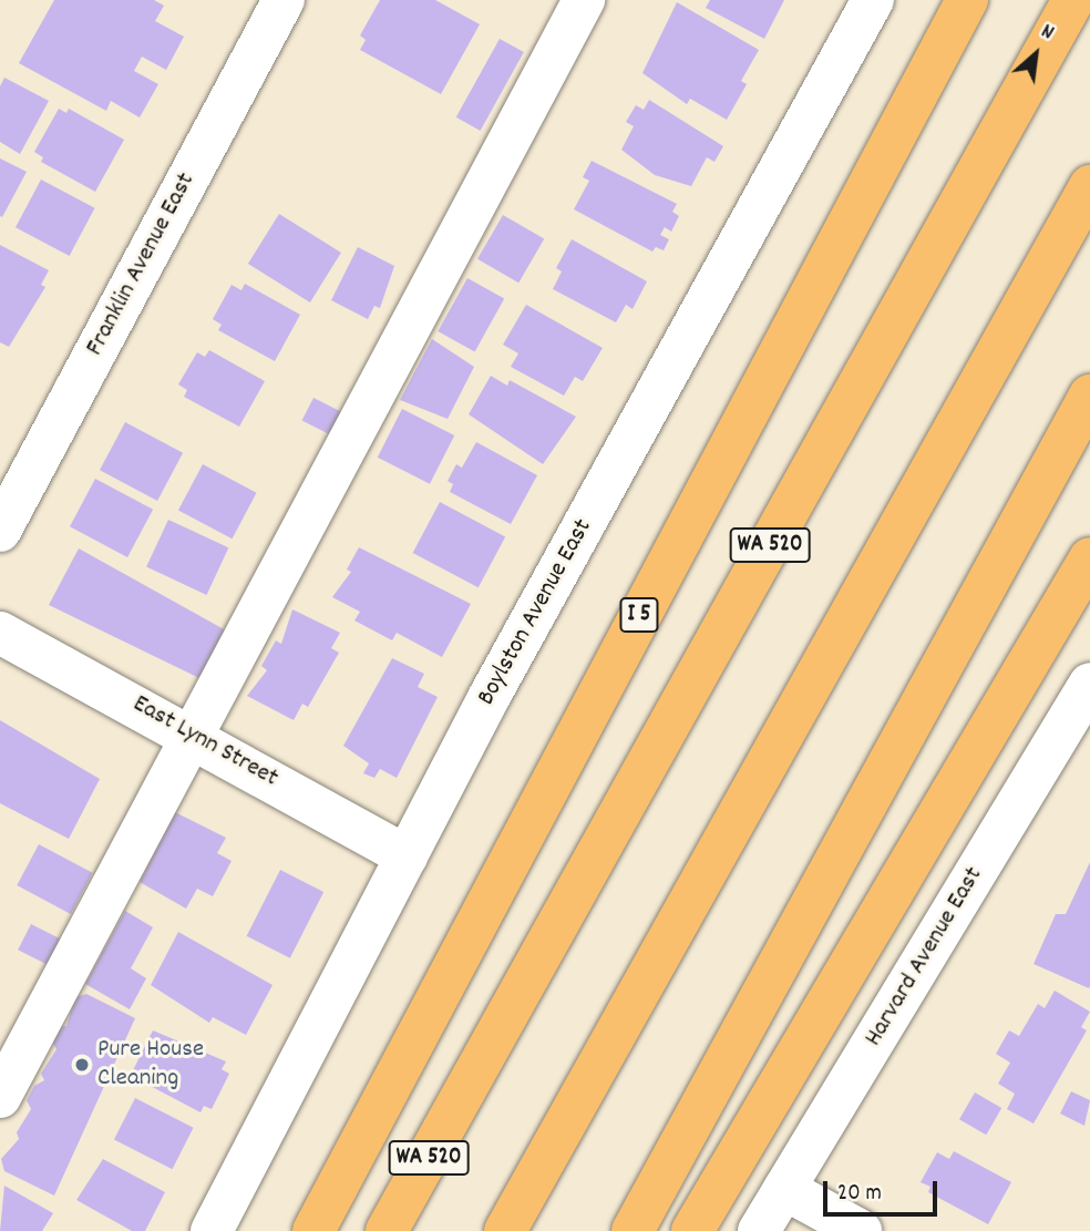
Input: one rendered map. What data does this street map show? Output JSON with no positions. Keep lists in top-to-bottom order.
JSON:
{
  "streets": {
    "highway": ["WA 520", "I 5"],
    "street": [
      "Franklin Avenue East",
      "Boylston Avenue East",
      "East Lynn Street",
      "Harvard Avenue East"
    ]
  },
  "crossings": [
    ["Boylston Avenue East", "East Lynn Street"]
  ],
  "places": ["Pure House Cleaning"],
  "scale_bar": "20 m",
  "north": "top right"
}
